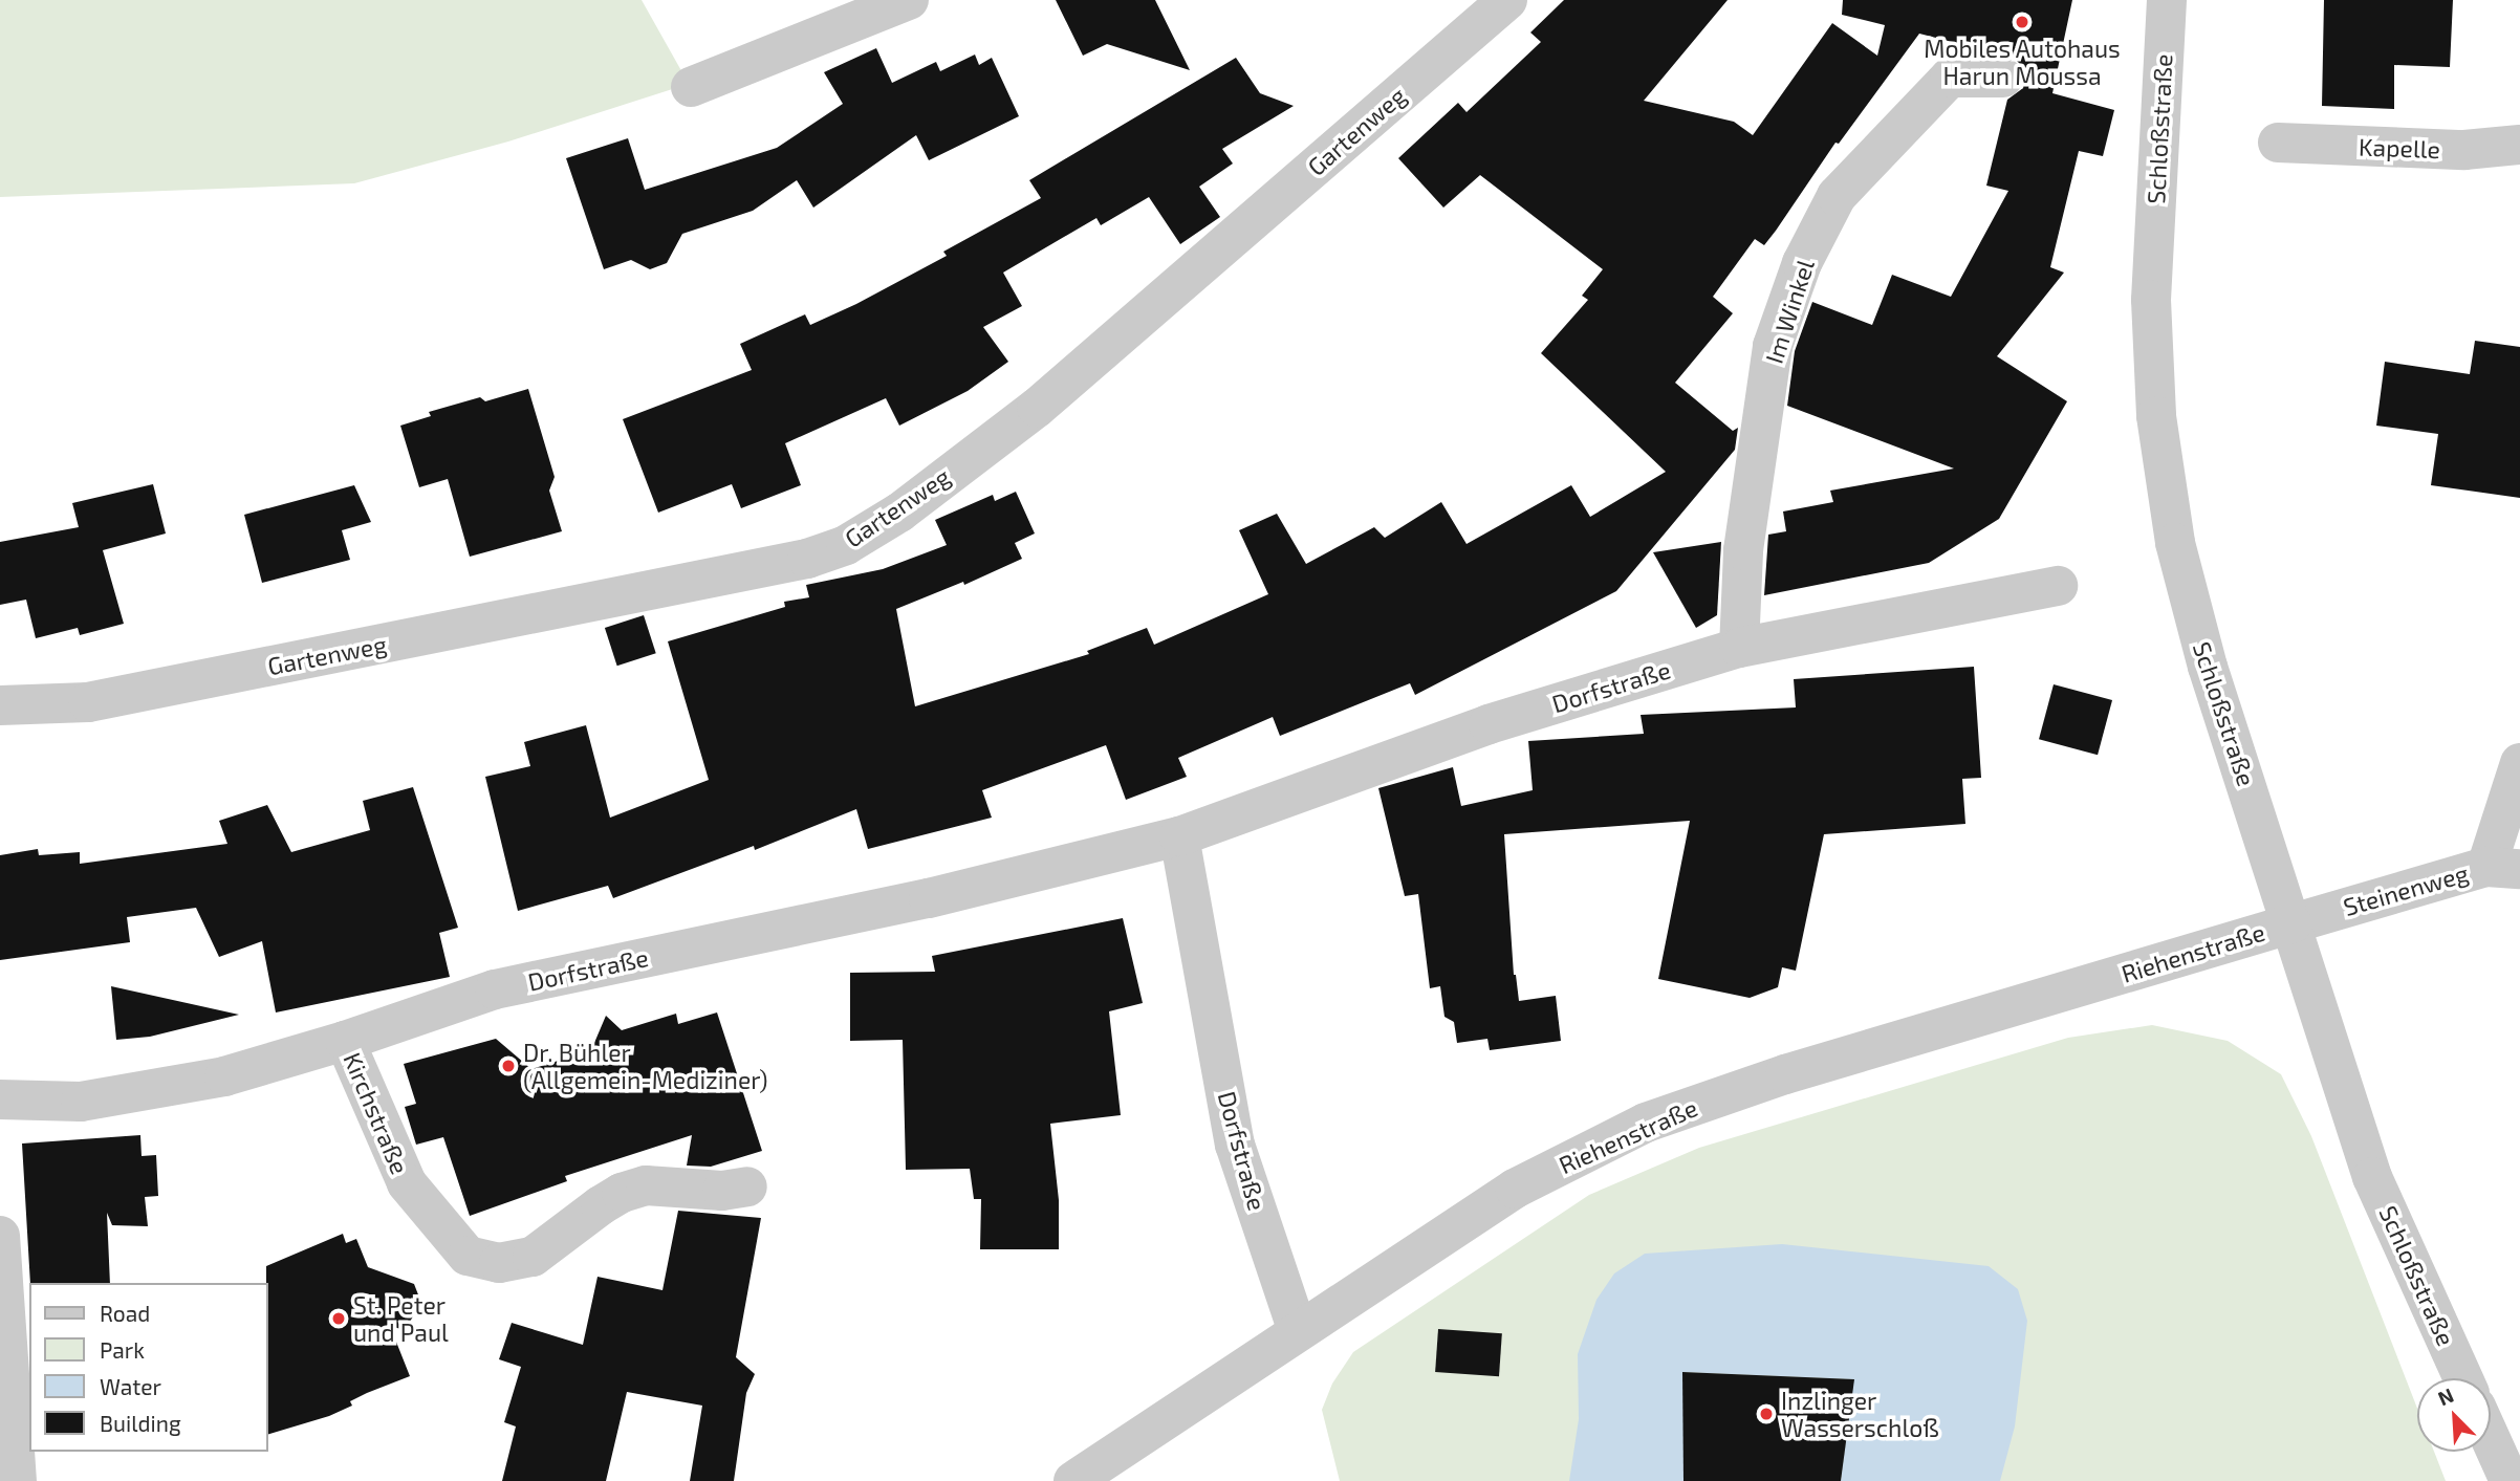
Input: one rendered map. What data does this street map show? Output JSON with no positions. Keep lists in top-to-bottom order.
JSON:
{
  "streets": {
    "street": [
      "Schloßstraße",
      "Gartenweg",
      "Kapelle",
      "Im Winkel",
      "Dorfstraße",
      "Steinenweg",
      "Riehenstraße",
      "Kirchstraße"
    ]
  },
  "crossings": [
    ["Schloßstraße", "Steinenweg"],
    ["Schloßstraße", "Riehenstraße"],
    ["Im Winkel", "Dorfstraße"],
    ["Dorfstraße", "Riehenstraße"],
    ["Dorfstraße", "Kirchstraße"],
    ["Steinenweg", "Riehenstraße"]
  ],
  "places": [
    "Mobiles Autohaus Harun Moussa",
    "Dr. Bühler (Allgemein-Mediziner)",
    "St. Peter und Paul",
    "Inzlinger Wasserschloß"
  ],
  "legend": [
    "Road",
    "Park",
    "Water",
    "Building"
  ],
  "north": "top left"
}
